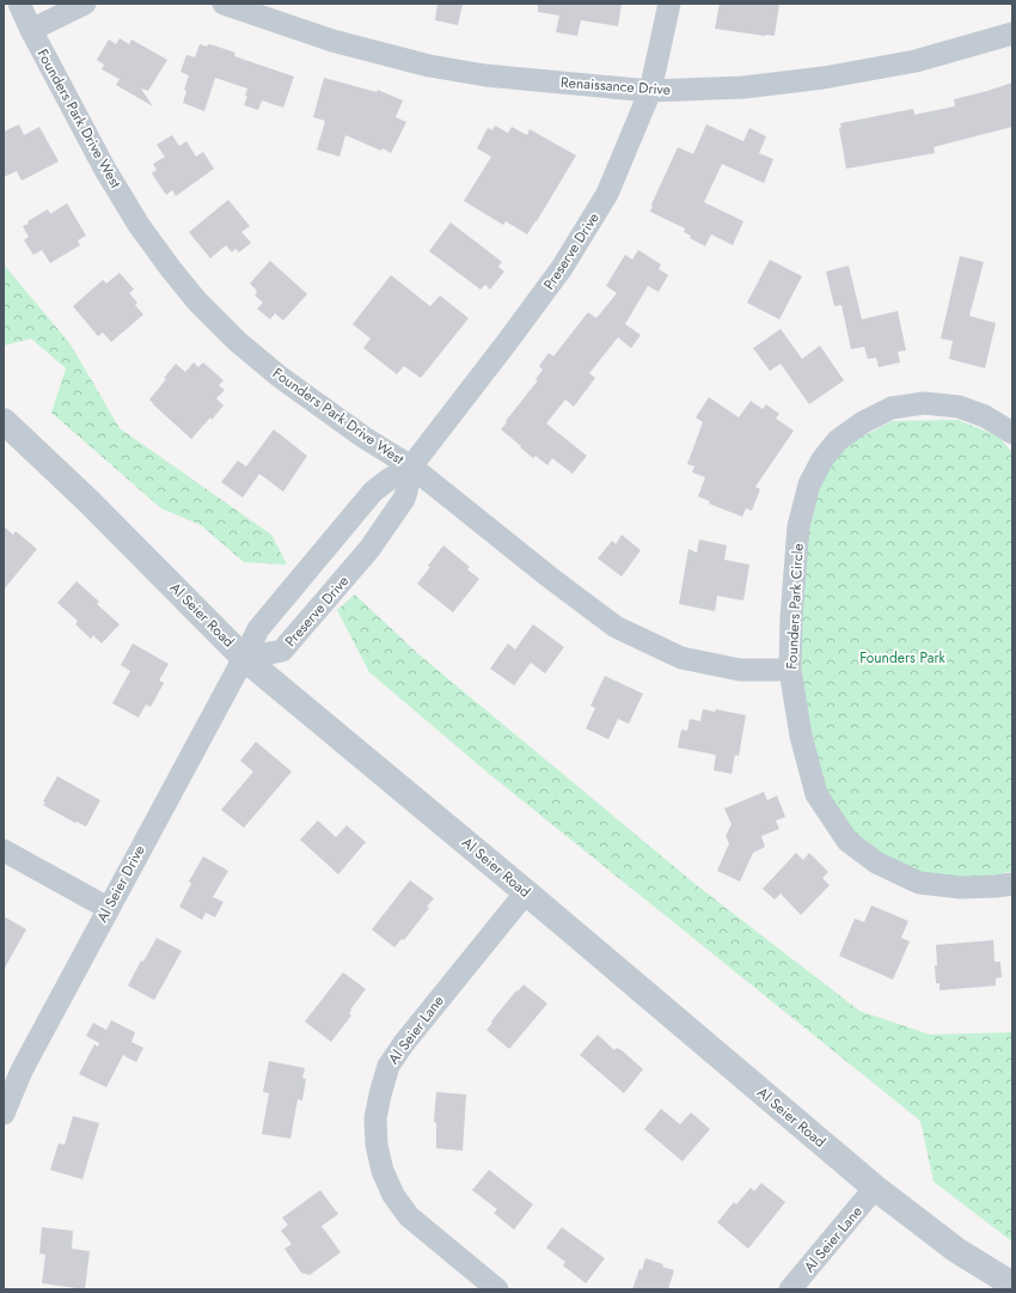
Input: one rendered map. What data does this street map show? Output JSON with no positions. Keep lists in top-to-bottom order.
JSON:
{
  "streets": {
    "street": [
      "Renaissance Drive",
      "Founders Park Drive West",
      "Preserve Drive",
      "Founders Park Circle",
      "Al Seier Road",
      "Al Seier Drive",
      "Al Seier Lane"
    ]
  },
  "crossings": [
    ["Renaissance Drive", "Preserve Drive"],
    ["Founders Park Drive West", "Preserve Drive"],
    ["Founders Park Drive West", "Founders Park Circle"],
    ["Preserve Drive", "Al Seier Road"],
    ["Preserve Drive", "Al Seier Drive"],
    ["Al Seier Road", "Al Seier Drive"],
    ["Al Seier Road", "Al Seier Lane"]
  ],
  "parks": ["Founders Park"]
}
